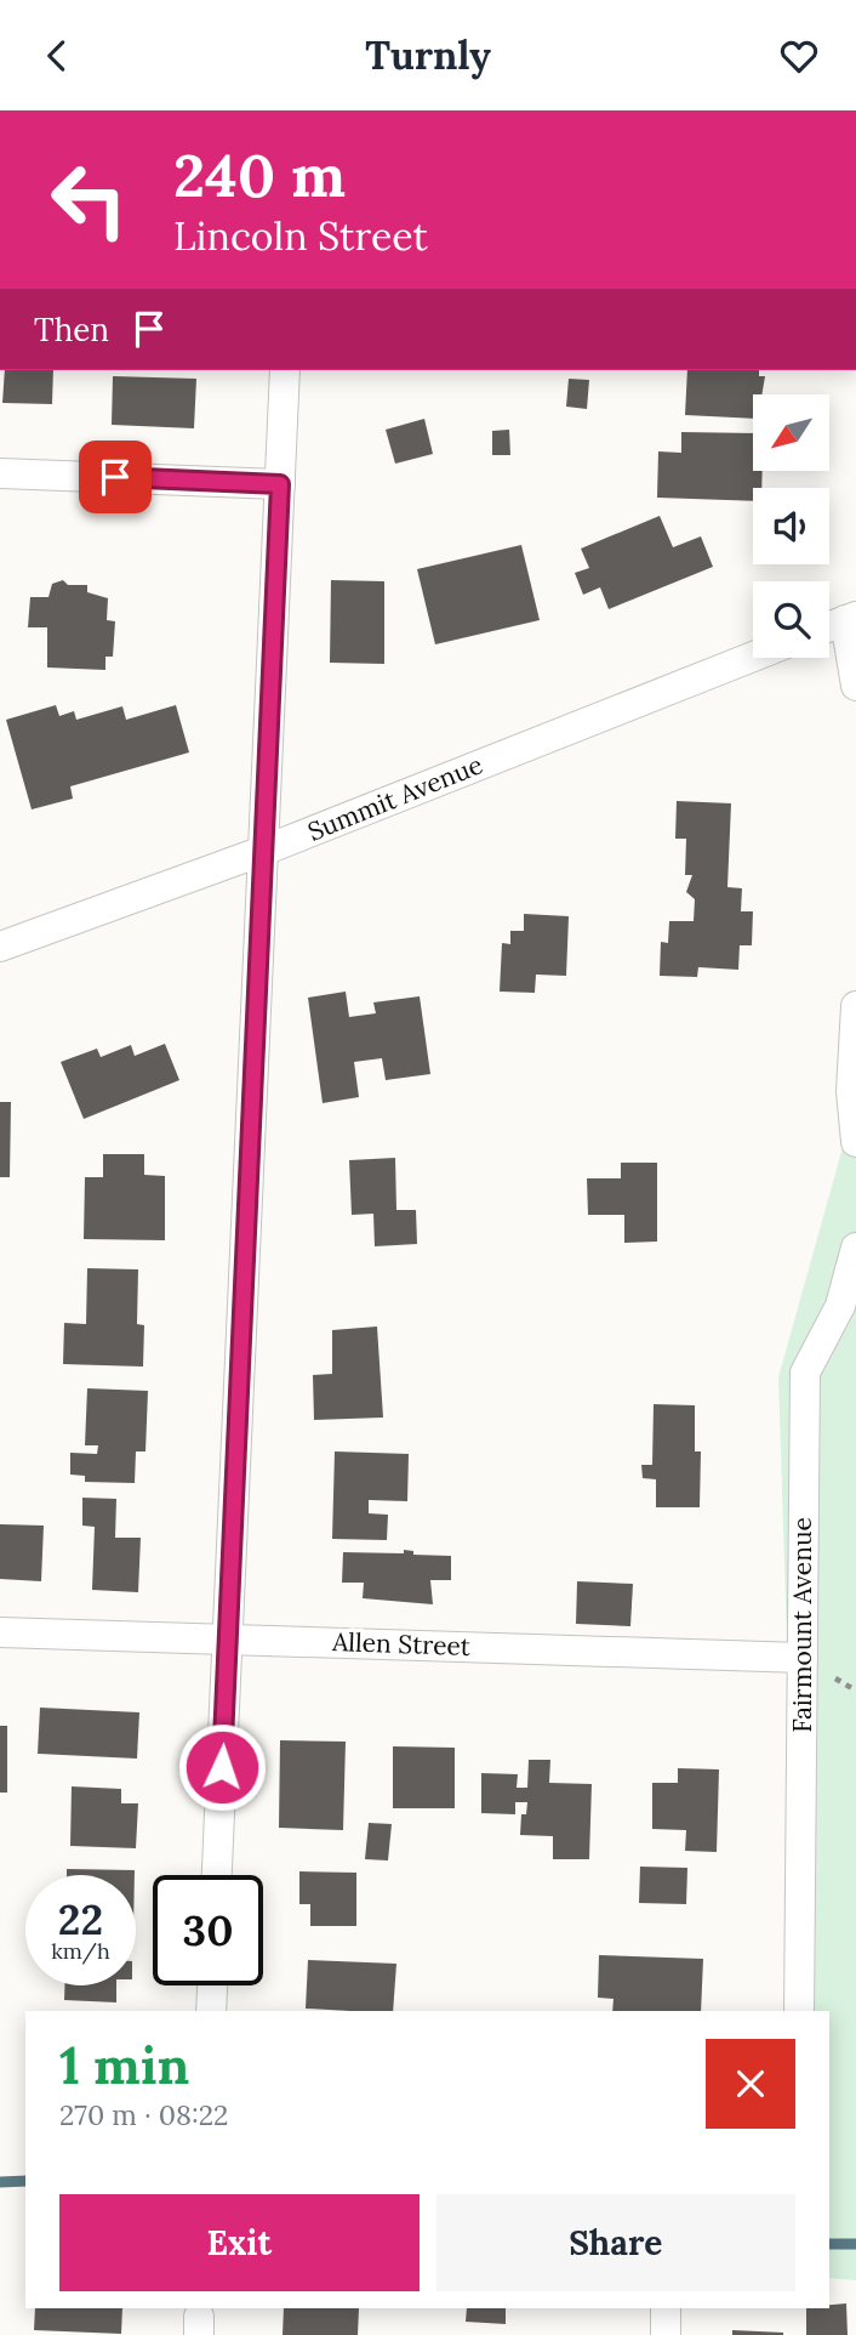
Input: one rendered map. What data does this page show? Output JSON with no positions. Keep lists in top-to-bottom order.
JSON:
{
  "streets": {
    "street": ["Summit Avenue", "Fairmount Avenue", "Allen Street"]
  },
  "crossings": [
    ["Fairmount Avenue", "Allen Street"]
  ],
  "north": "bottom left",
  "page": {
    "header": "Turnly",
    "turn": ["240 m", "Lincoln Street"],
    "then": "Then",
    "speed": "22 km/h",
    "limit": "30",
    "heading": ["1 min", "270 m · 08:22"],
    "buttons": ["Exit", "Share"]
  }
}
